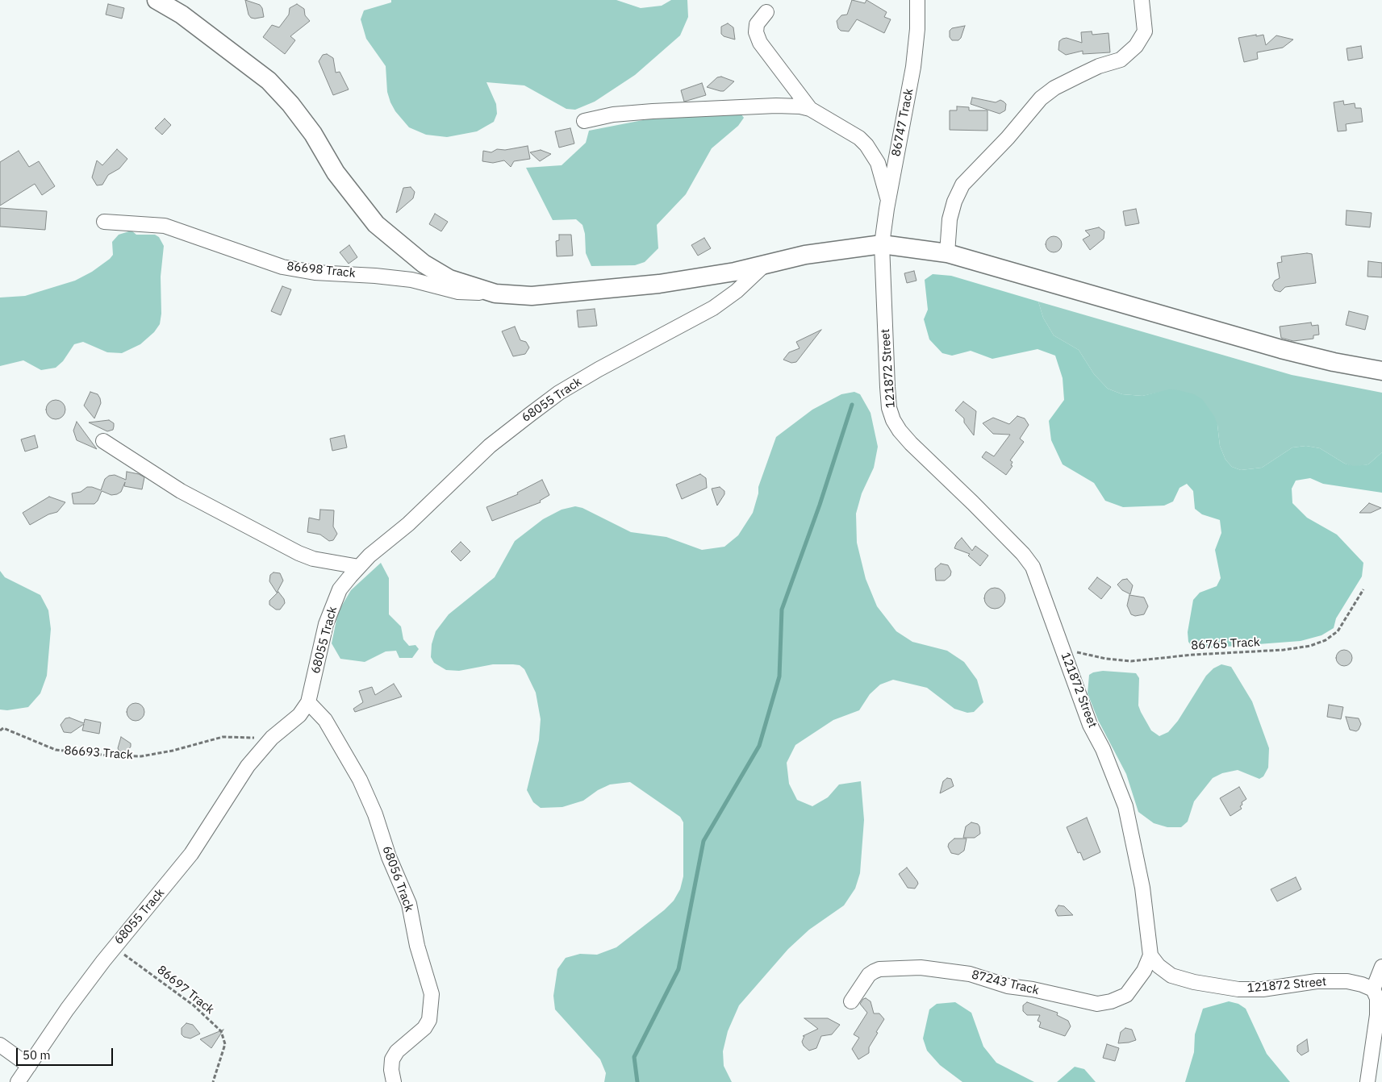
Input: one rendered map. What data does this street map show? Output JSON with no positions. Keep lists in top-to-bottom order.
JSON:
{
  "streets": {
    "street": [
      "86747 Track",
      "86698 Track",
      "121872 Street",
      "68055 Track",
      "68056 Track",
      "87243 Track"
    ],
    "path": ["86765 Track", "86693 Track", "86697 Track"]
  },
  "crossings": [
    ["86747 Track", "121872 Street"],
    ["121872 Street", "86765 Track"],
    ["121872 Street", "87243 Track"],
    ["68055 Track", "86693 Track"],
    ["68055 Track", "68056 Track"],
    ["68055 Track", "86697 Track"]
  ],
  "scale_bar": "50 m"
}
